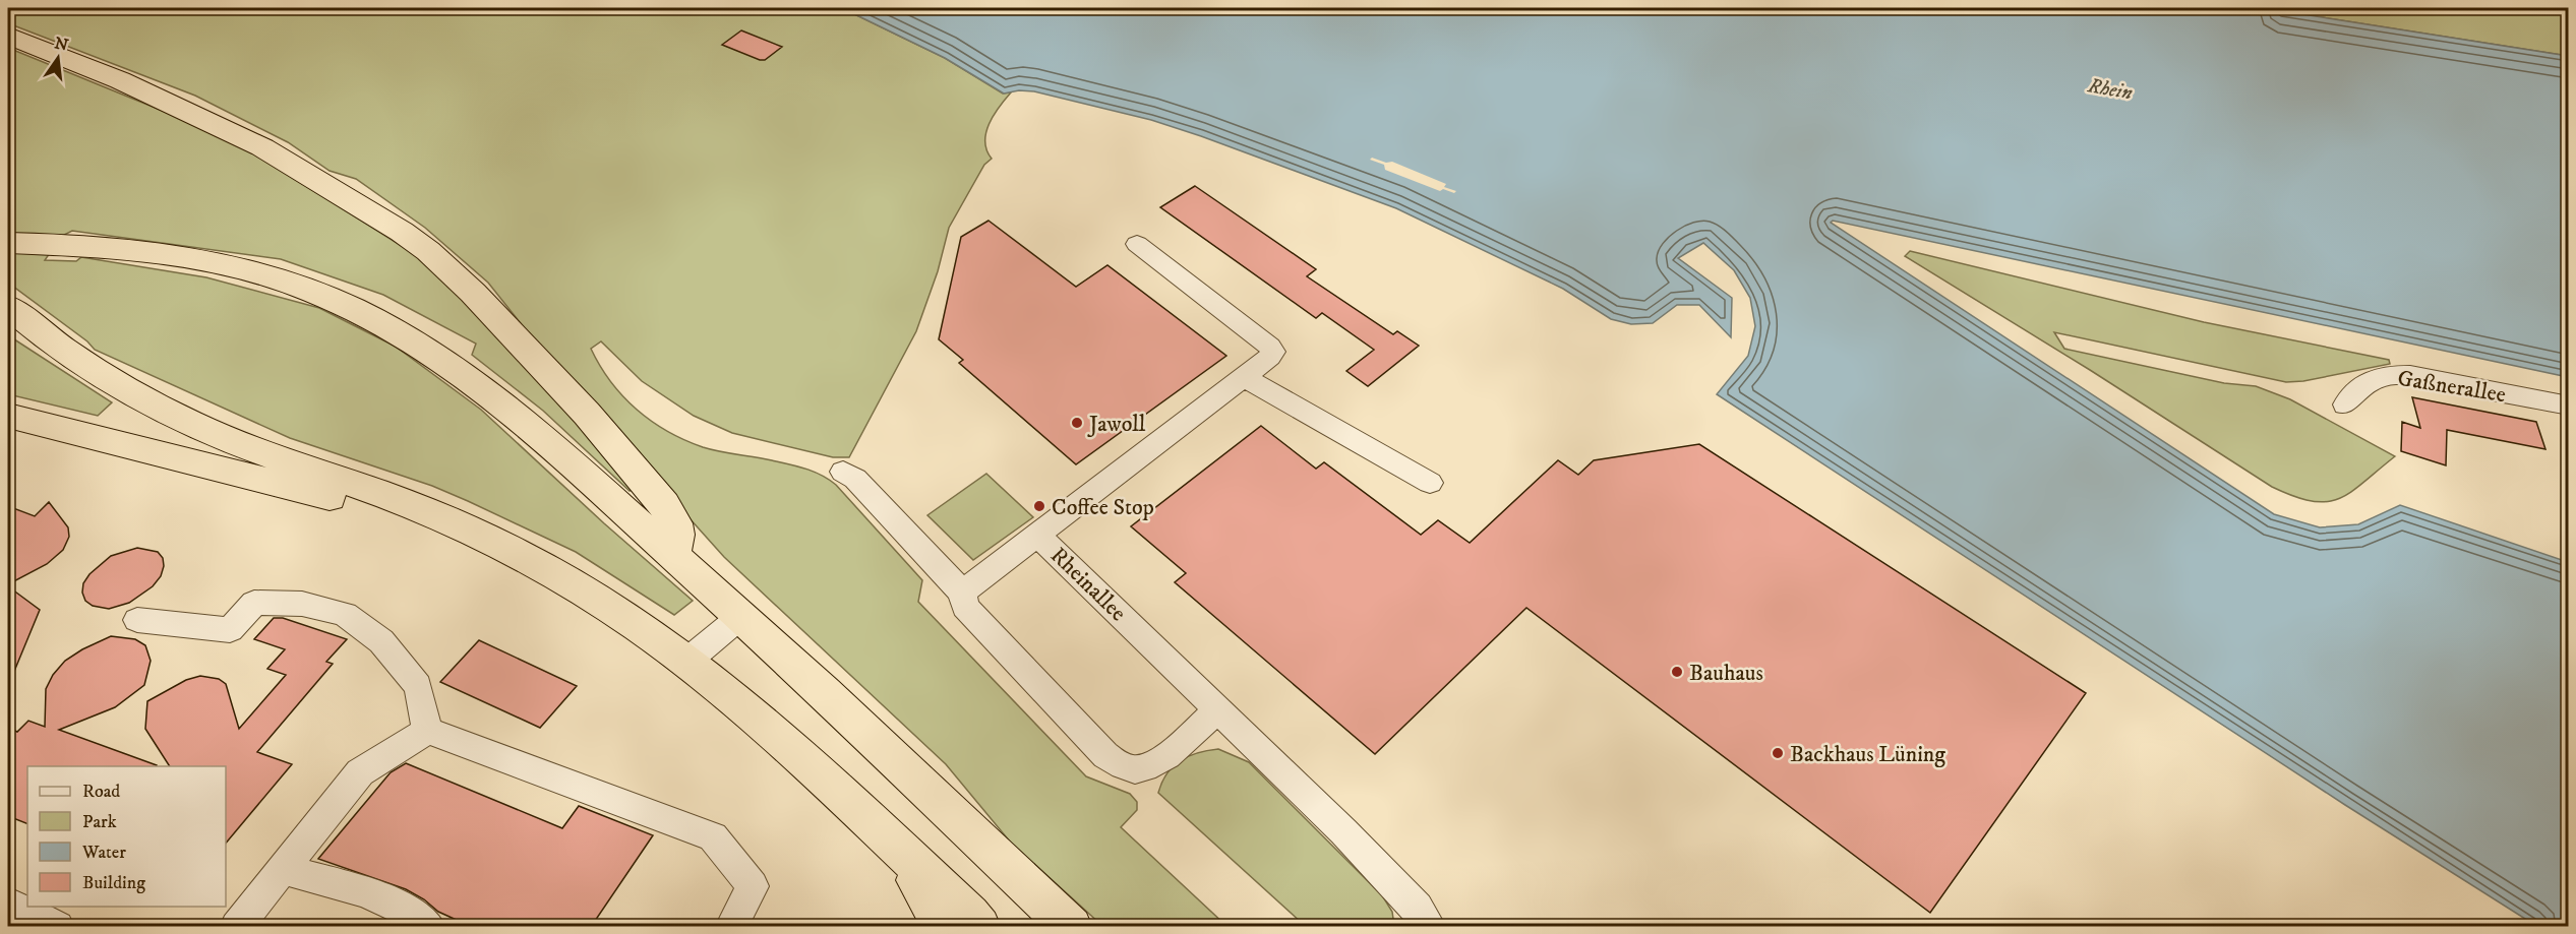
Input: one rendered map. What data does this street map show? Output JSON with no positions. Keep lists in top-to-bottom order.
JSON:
{
  "streets": {
    "street": ["Gaßnerallee", "Rheinallee"]
  },
  "water": ["Rhein"],
  "places": [
    "Jawoll",
    "Coffee Stop",
    "Bauhaus",
    "Backhaus Lüning"
  ],
  "legend": [
    "Road",
    "Park",
    "Water",
    "Building"
  ],
  "north": "top"
}
